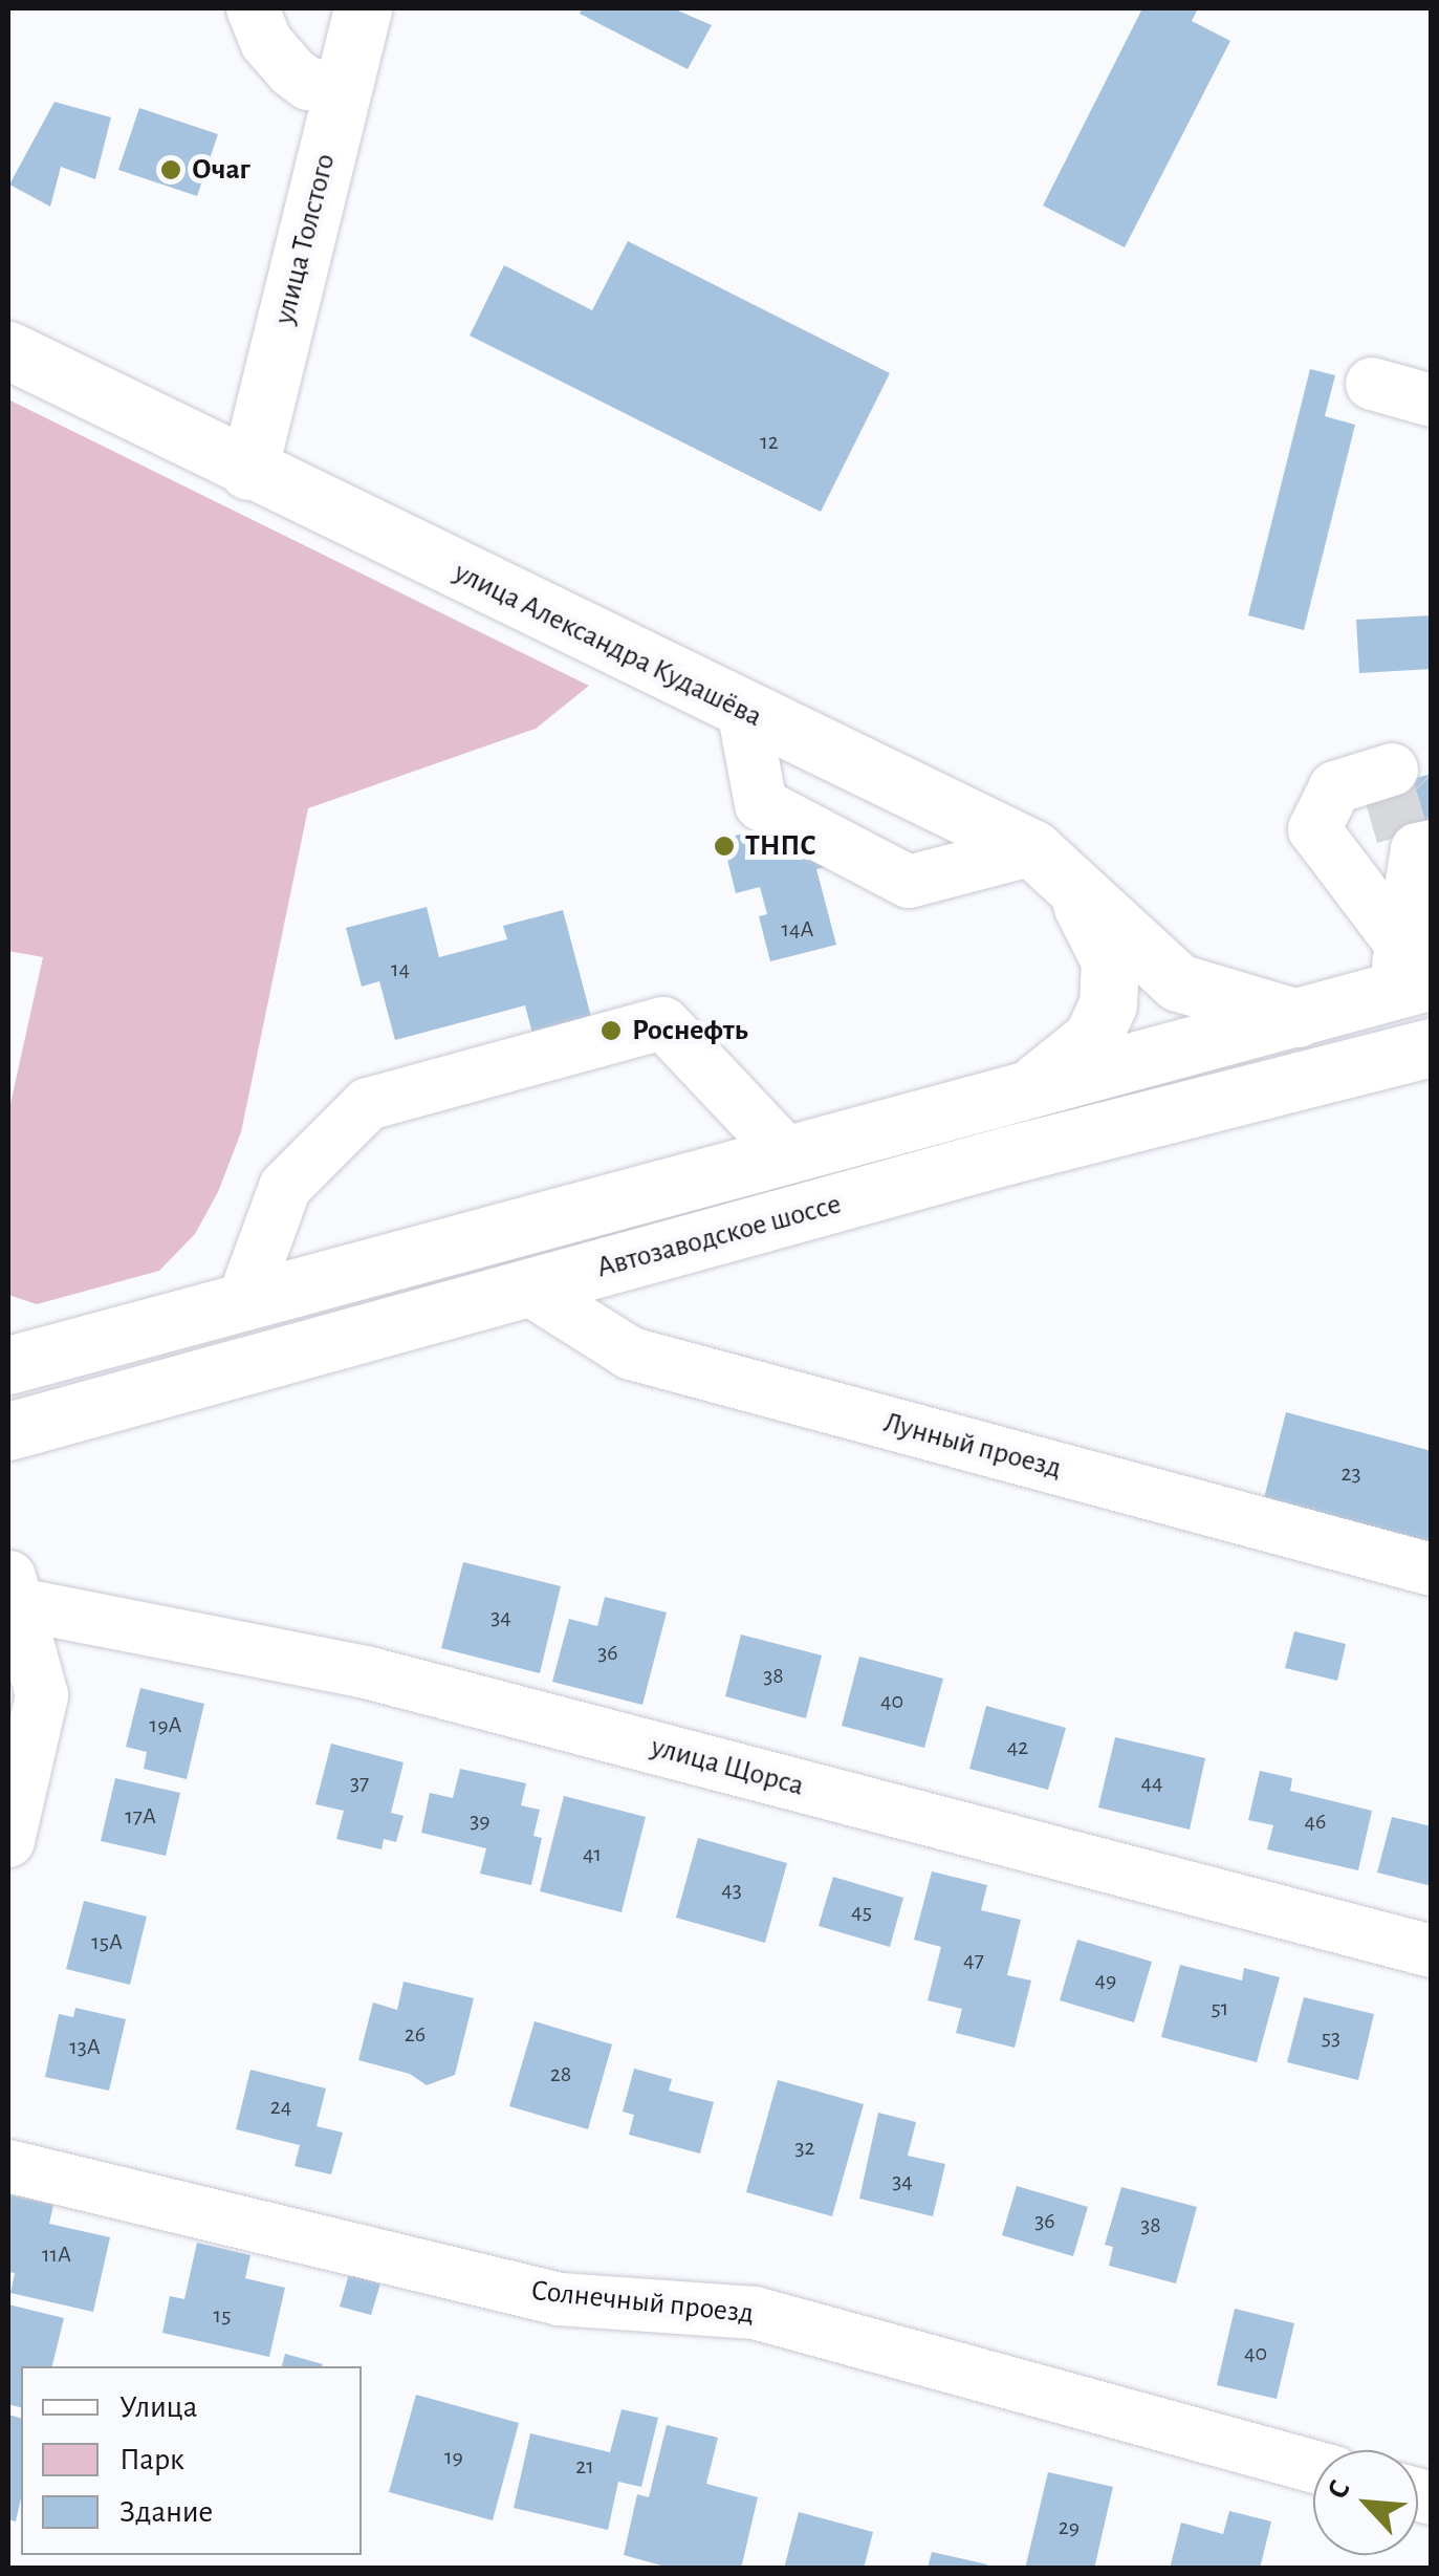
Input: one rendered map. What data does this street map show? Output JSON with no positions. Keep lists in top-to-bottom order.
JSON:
{
  "streets": {
    "main road": ["улица Толстого", "улица Александра Кудашёва", "Автозаводское шоссе"],
    "street": ["Лунный проезд", "улица Щорса", "Солнечный проезд"]
  },
  "crossings": [
    ["улица Толстого", "улица Александра Кудашёва"],
    ["Автозаводское шоссе", "Лунный проезд"]
  ],
  "places": ["Очаг", "ТНПС", "Роснефть"],
  "house_numbers": [
    "12",
    "14А",
    "14",
    "23",
    "34",
    "36",
    "38",
    "40",
    "19А",
    "42",
    "37",
    "44",
    "17А",
    "39",
    "46",
    "41",
    "43",
    "45",
    "15А",
    "47",
    "49",
    "51",
    "26",
    "53",
    "13А",
    "28",
    "24",
    "32",
    "34",
    "36",
    "38",
    "11А",
    "15",
    "40",
    "19",
    "21",
    "29"
  ],
  "legend": ["Улица", "Парк", "Здание"],
  "north": "top left"
}
